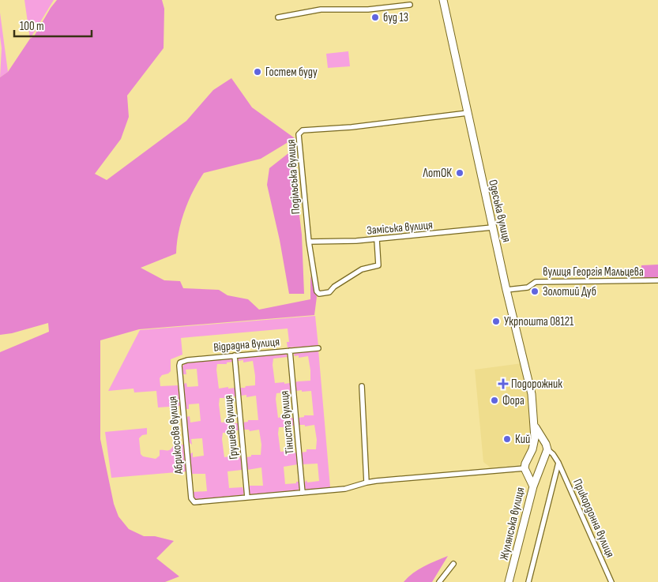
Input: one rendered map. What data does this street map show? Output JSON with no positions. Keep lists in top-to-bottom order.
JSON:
{
  "streets": {
    "street": [
      "Подільська вулиця",
      "Одеська вулиця",
      "Заміська вулиця",
      "вулиця Георгія Мальцева",
      "Відрадна вулиця",
      "Тіниста вулиця",
      "Грушева вулиця",
      "Абрикосова вулиця",
      "Прикордонна вулиця",
      "Жулянська вулиця"
    ]
  },
  "crossings": [
    ["Подільська вулиця", "Одеська вулиця"],
    ["Подільська вулиця", "Заміська вулиця"],
    ["Одеська вулиця", "Заміська вулиця"],
    ["Одеська вулиця", "вулиця Георгія Мальцева"],
    ["Відрадна вулиця", "Тіниста вулиця"],
    ["Відрадна вулиця", "Грушева вулиця"],
    ["Відрадна вулиця", "Абрикосова вулиця"],
    ["Грушева вулиця", "Абрикосова вулиця"]
  ],
  "places": {
    "other": [
      "буд 13",
      "Гостем буду",
      "ЛотОК",
      "Золотий Дуб",
      "Укрпошта 08121",
      "Фора",
      "Кий"
    ],
    "health": ["Подорожник"]
  },
  "scale_bar": "100 m"
}
